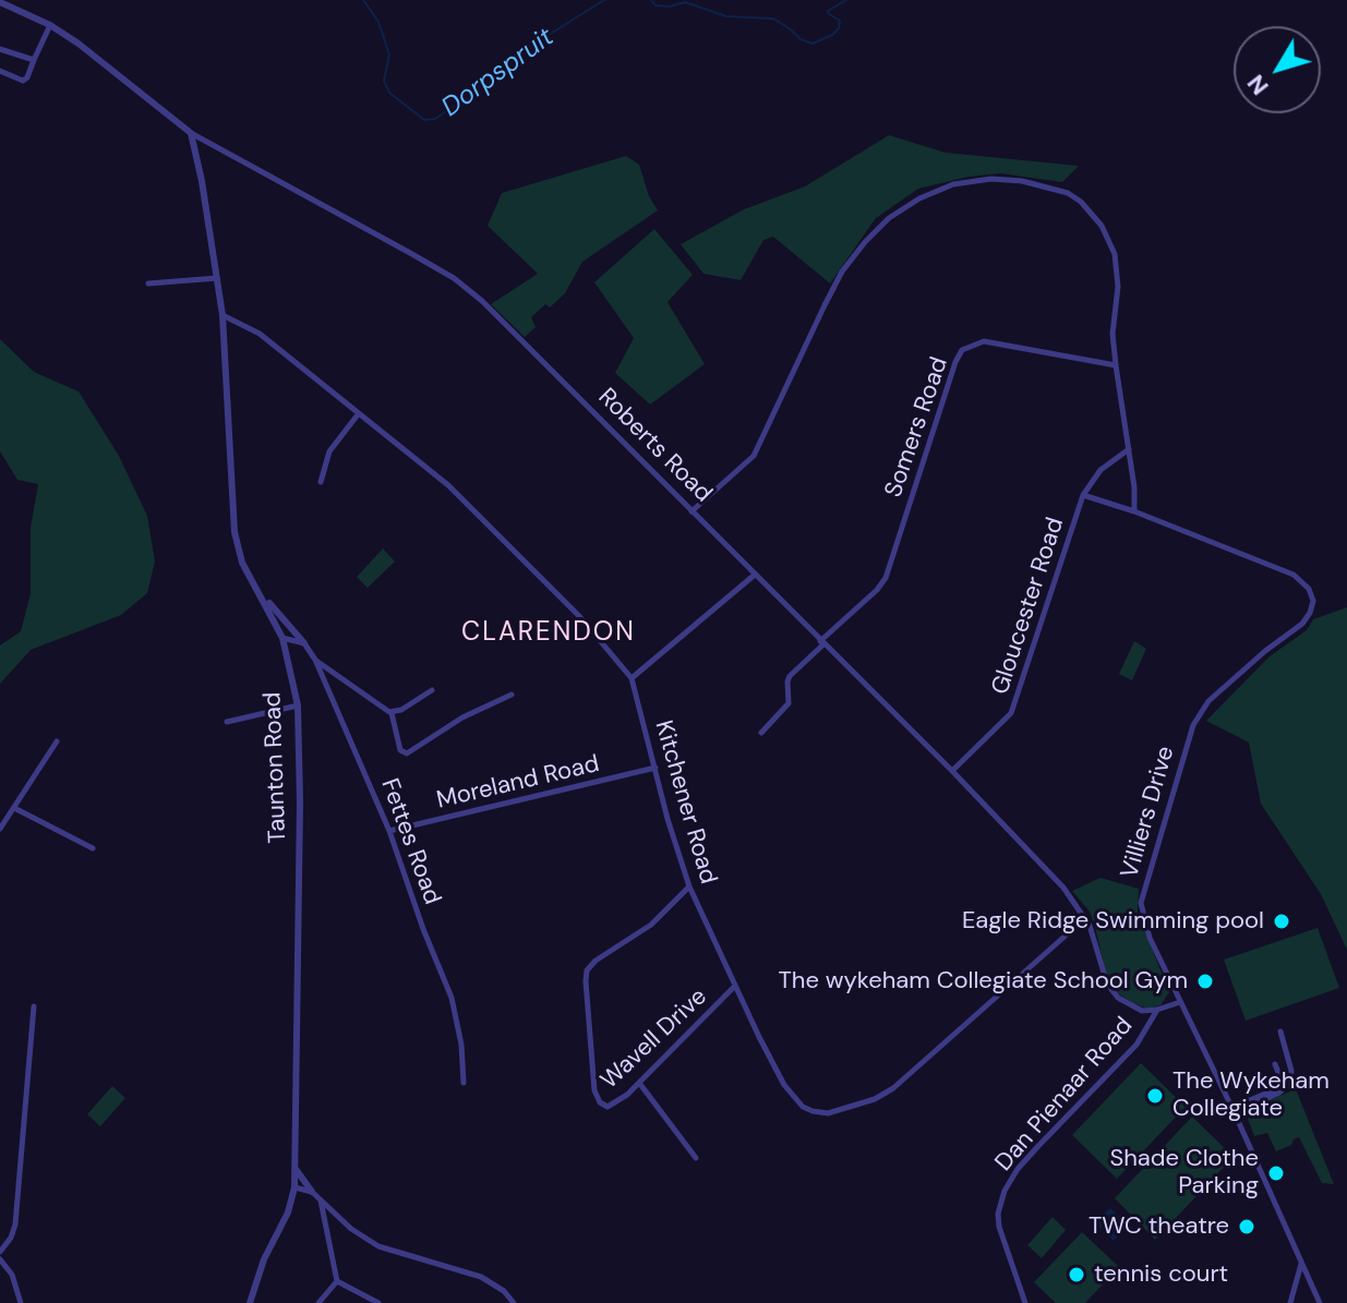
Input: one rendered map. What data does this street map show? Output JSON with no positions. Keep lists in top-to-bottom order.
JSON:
{
  "streets": {
    "street": [
      "Somers Road",
      "Roberts Road",
      "Gloucester Road",
      "Taunton Road",
      "Moreland Road",
      "Kitchener Road",
      "Villiers Drive",
      "Fettes Road",
      "Wavell Drive",
      "Dan Pienaar Road"
    ]
  },
  "crossings": [
    ["Somers Road", "Roberts Road"],
    ["Roberts Road", "Gloucester Road"],
    ["Roberts Road", "Taunton Road"],
    ["Roberts Road", "Kitchener Road"],
    ["Roberts Road", "Dan Pienaar Road"],
    ["Gloucester Road", "Villiers Drive"],
    ["Taunton Road", "Kitchener Road"],
    ["Moreland Road", "Kitchener Road"],
    ["Moreland Road", "Fettes Road"],
    ["Kitchener Road", "Wavell Drive"]
  ],
  "districts": ["CLARENDON"],
  "water": ["Dorpspruit"],
  "places": [
    "Eagle Ridge Swimming pool",
    "The wykeham Collegiate School Gym",
    "The Wykeham Collegiate",
    "Shade Clothe Parking",
    "TWC theatre",
    "tennis court"
  ],
  "north": "bottom left"
}
